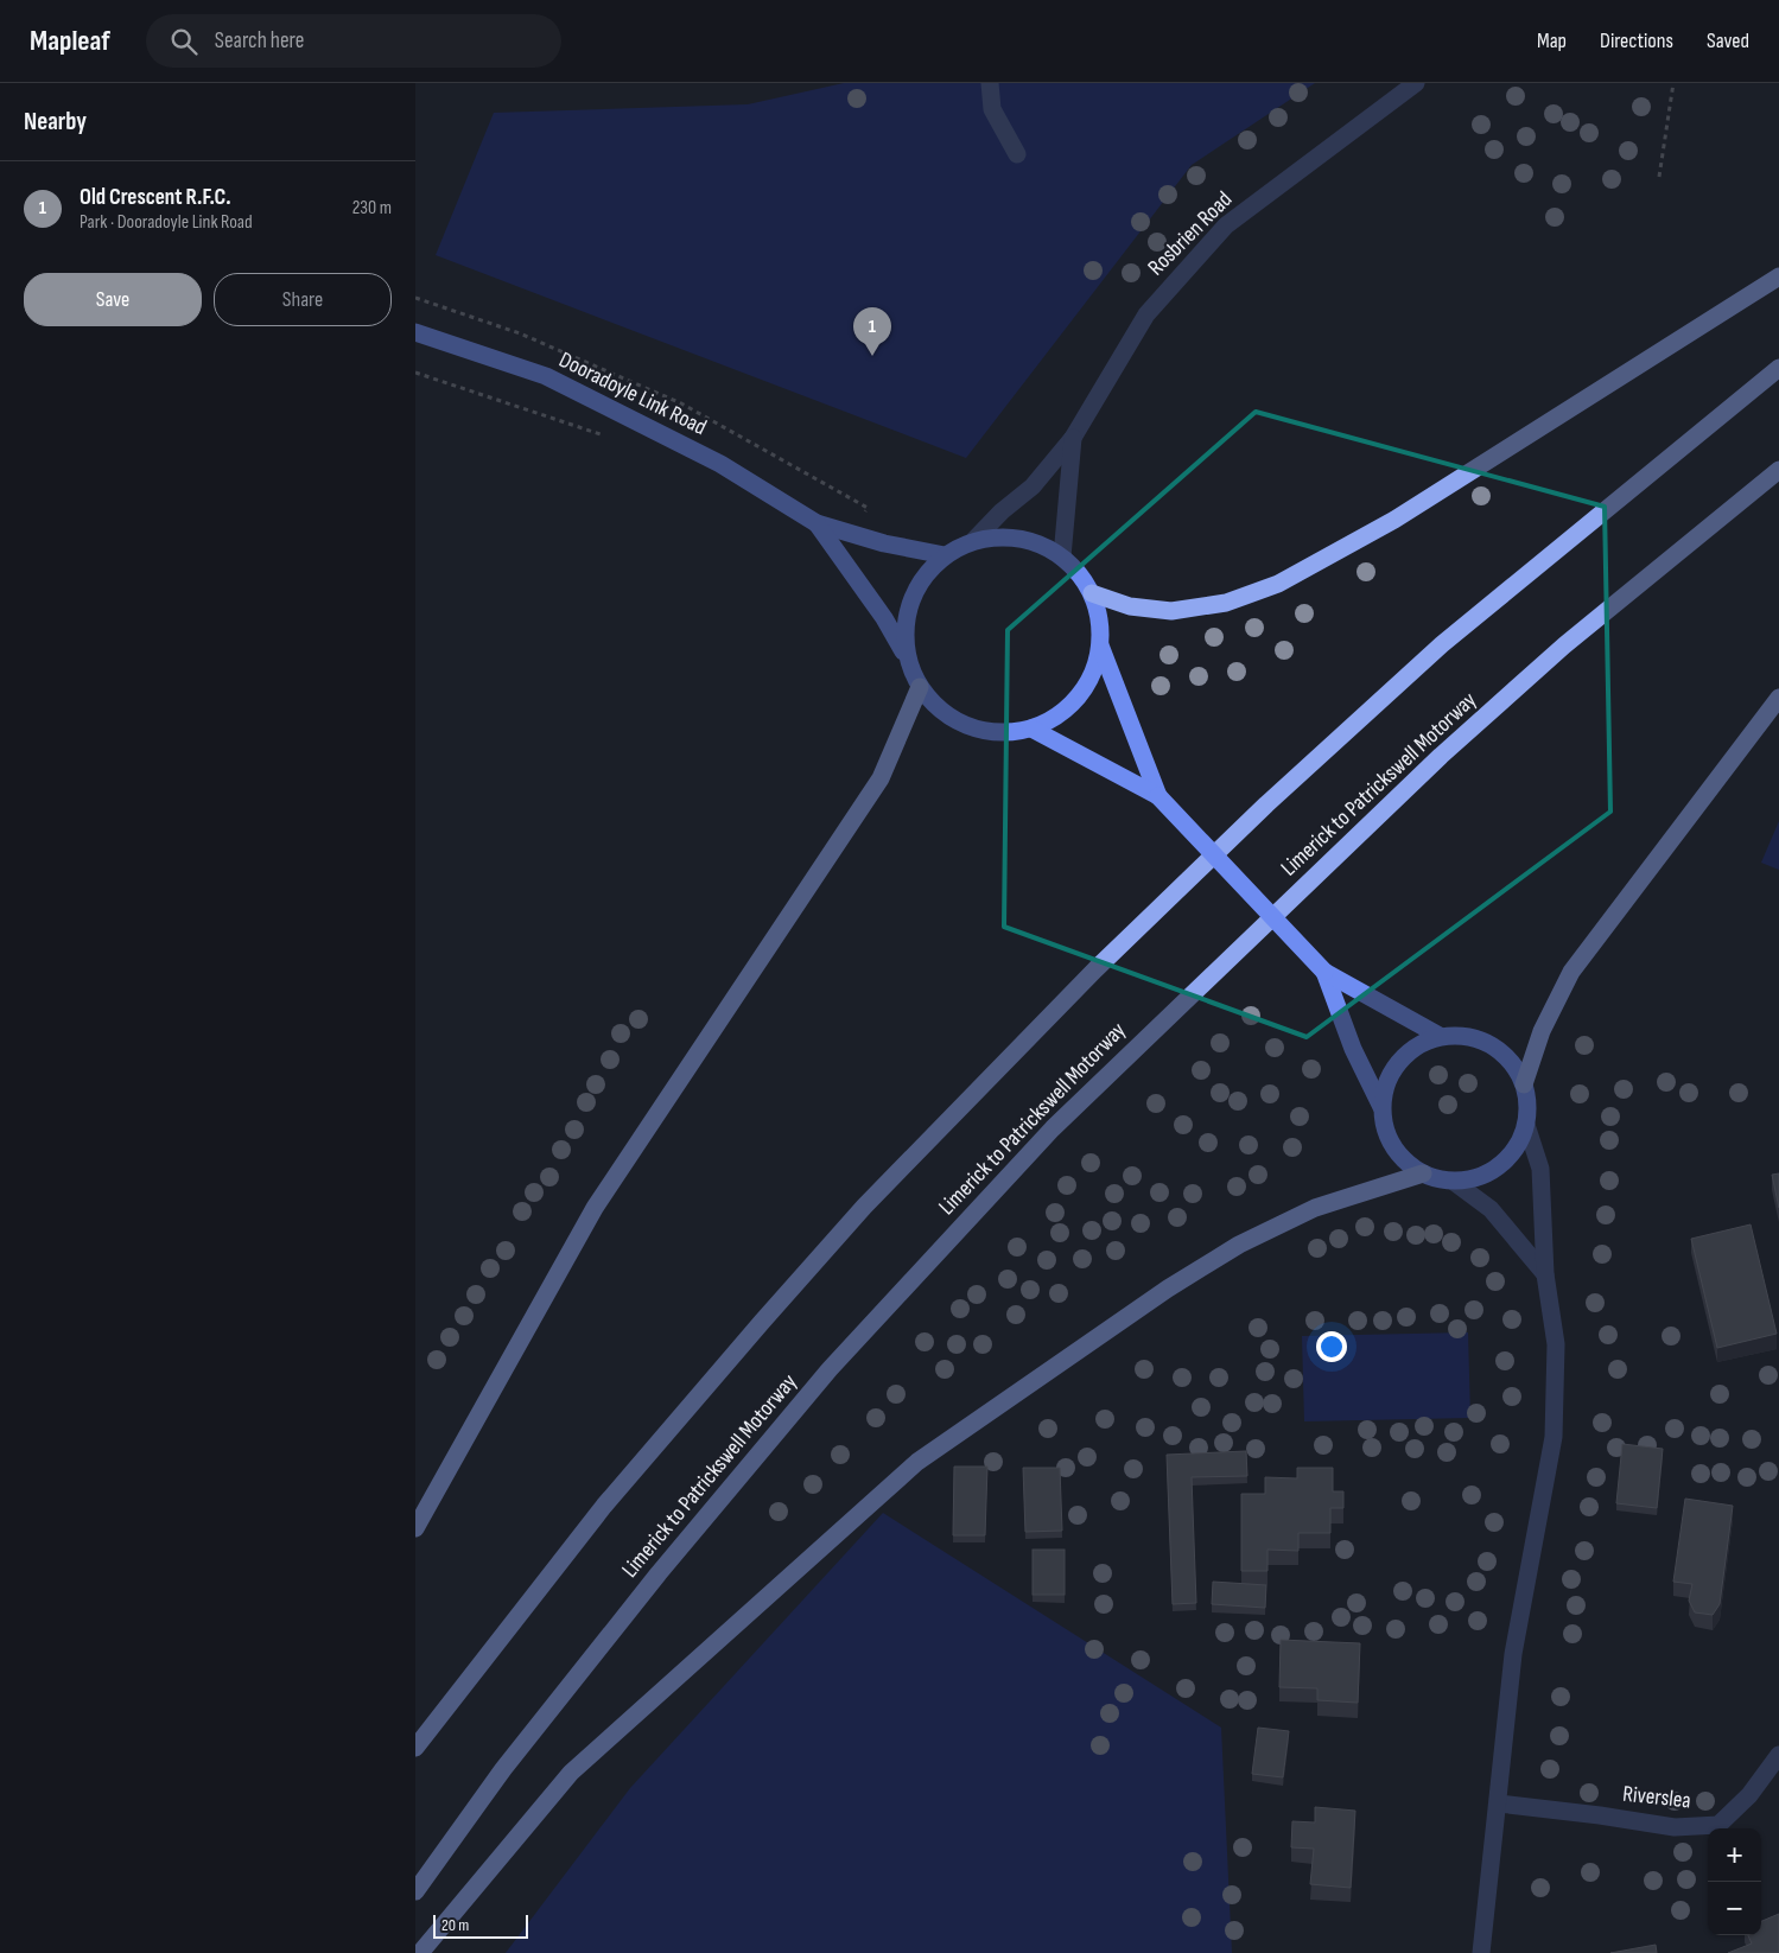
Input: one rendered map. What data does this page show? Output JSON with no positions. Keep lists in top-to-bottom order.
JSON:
{
  "streets": {
    "highway": ["Limerick to Patrickswell Motorway"],
    "main road": ["Dooradoyle Link Road"],
    "street": ["Rosbrien Road", "Riverslea"]
  },
  "crossings": [
    ["Rosbrien Road", "Dooradoyle Link Road"]
  ],
  "scale_bar": "20 m",
  "page": {
    "header": "Mapleaf",
    "search": "Search here",
    "nav": ["Map", "Directions", "Saved"],
    "heading": "Nearby",
    "list": [
      {
        "mark": "1",
        "name": "Old Crescent R.F.C.",
        "note": "Park · Dooradoyle Link Road",
        "value": "230 m"
      }
    ],
    "buttons": ["Save", "Share"],
    "pins": "1",
    "map_buttons": ["+", "−"],
    "scale": "20 m"
  }
}
